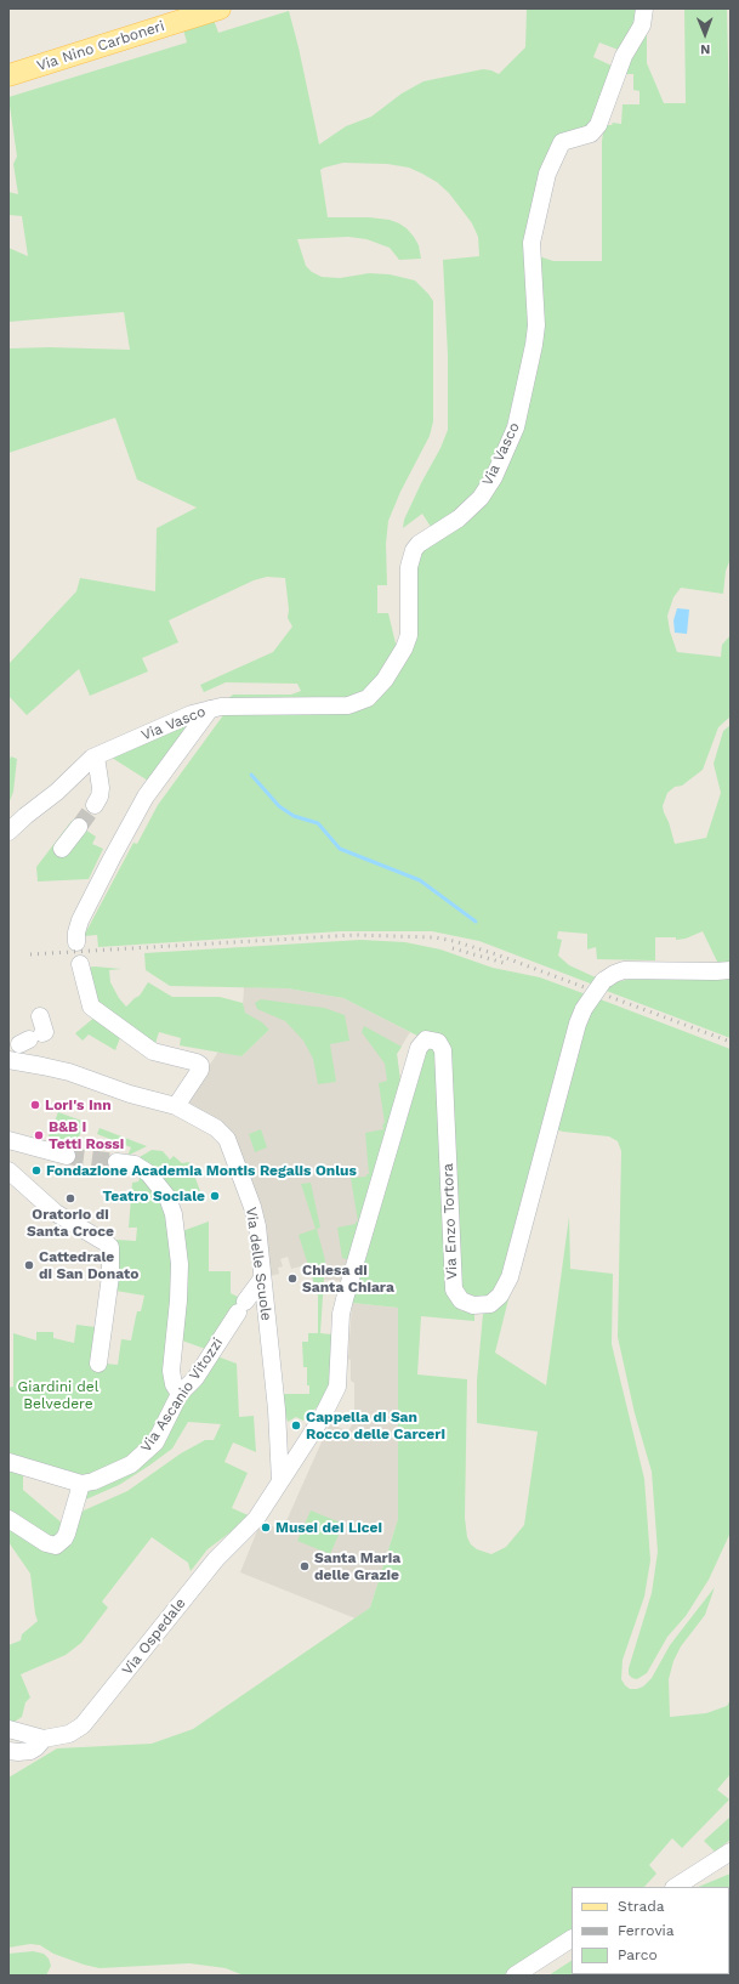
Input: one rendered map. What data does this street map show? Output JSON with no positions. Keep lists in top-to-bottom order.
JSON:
{
  "streets": {
    "main road": ["Via Nino Carboneri"],
    "street": [
      "Via Vasco",
      "Via Enzo Tortora",
      "Via delle Scuole",
      "Via Ascanio Vitozzi",
      "Via Ospedale"
    ]
  },
  "crossings": [
    ["Via Enzo Tortora", "Via Ospedale"],
    ["Via delle Scuole", "Via Ascanio Vitozzi"],
    ["Via delle Scuole", "Via Ospedale"]
  ],
  "parks": ["Giardini del Belvedere"],
  "places": [
    "Lori's Inn",
    "B&B I Tetti Rossi",
    "Fondazione Academia Montis Regalis Onlus",
    "Teatro Sociale",
    "Oratorio di Santa Croce",
    "Cattedrale di San Donato",
    "Chiesa di Santa Chiara",
    "Cappella di San Rocco delle Carceri",
    "Musei dei Licei",
    "Santa Maria delle Grazie"
  ],
  "legend": ["Strada", "Ferrovia", "Parco"],
  "north": "bottom"
}
